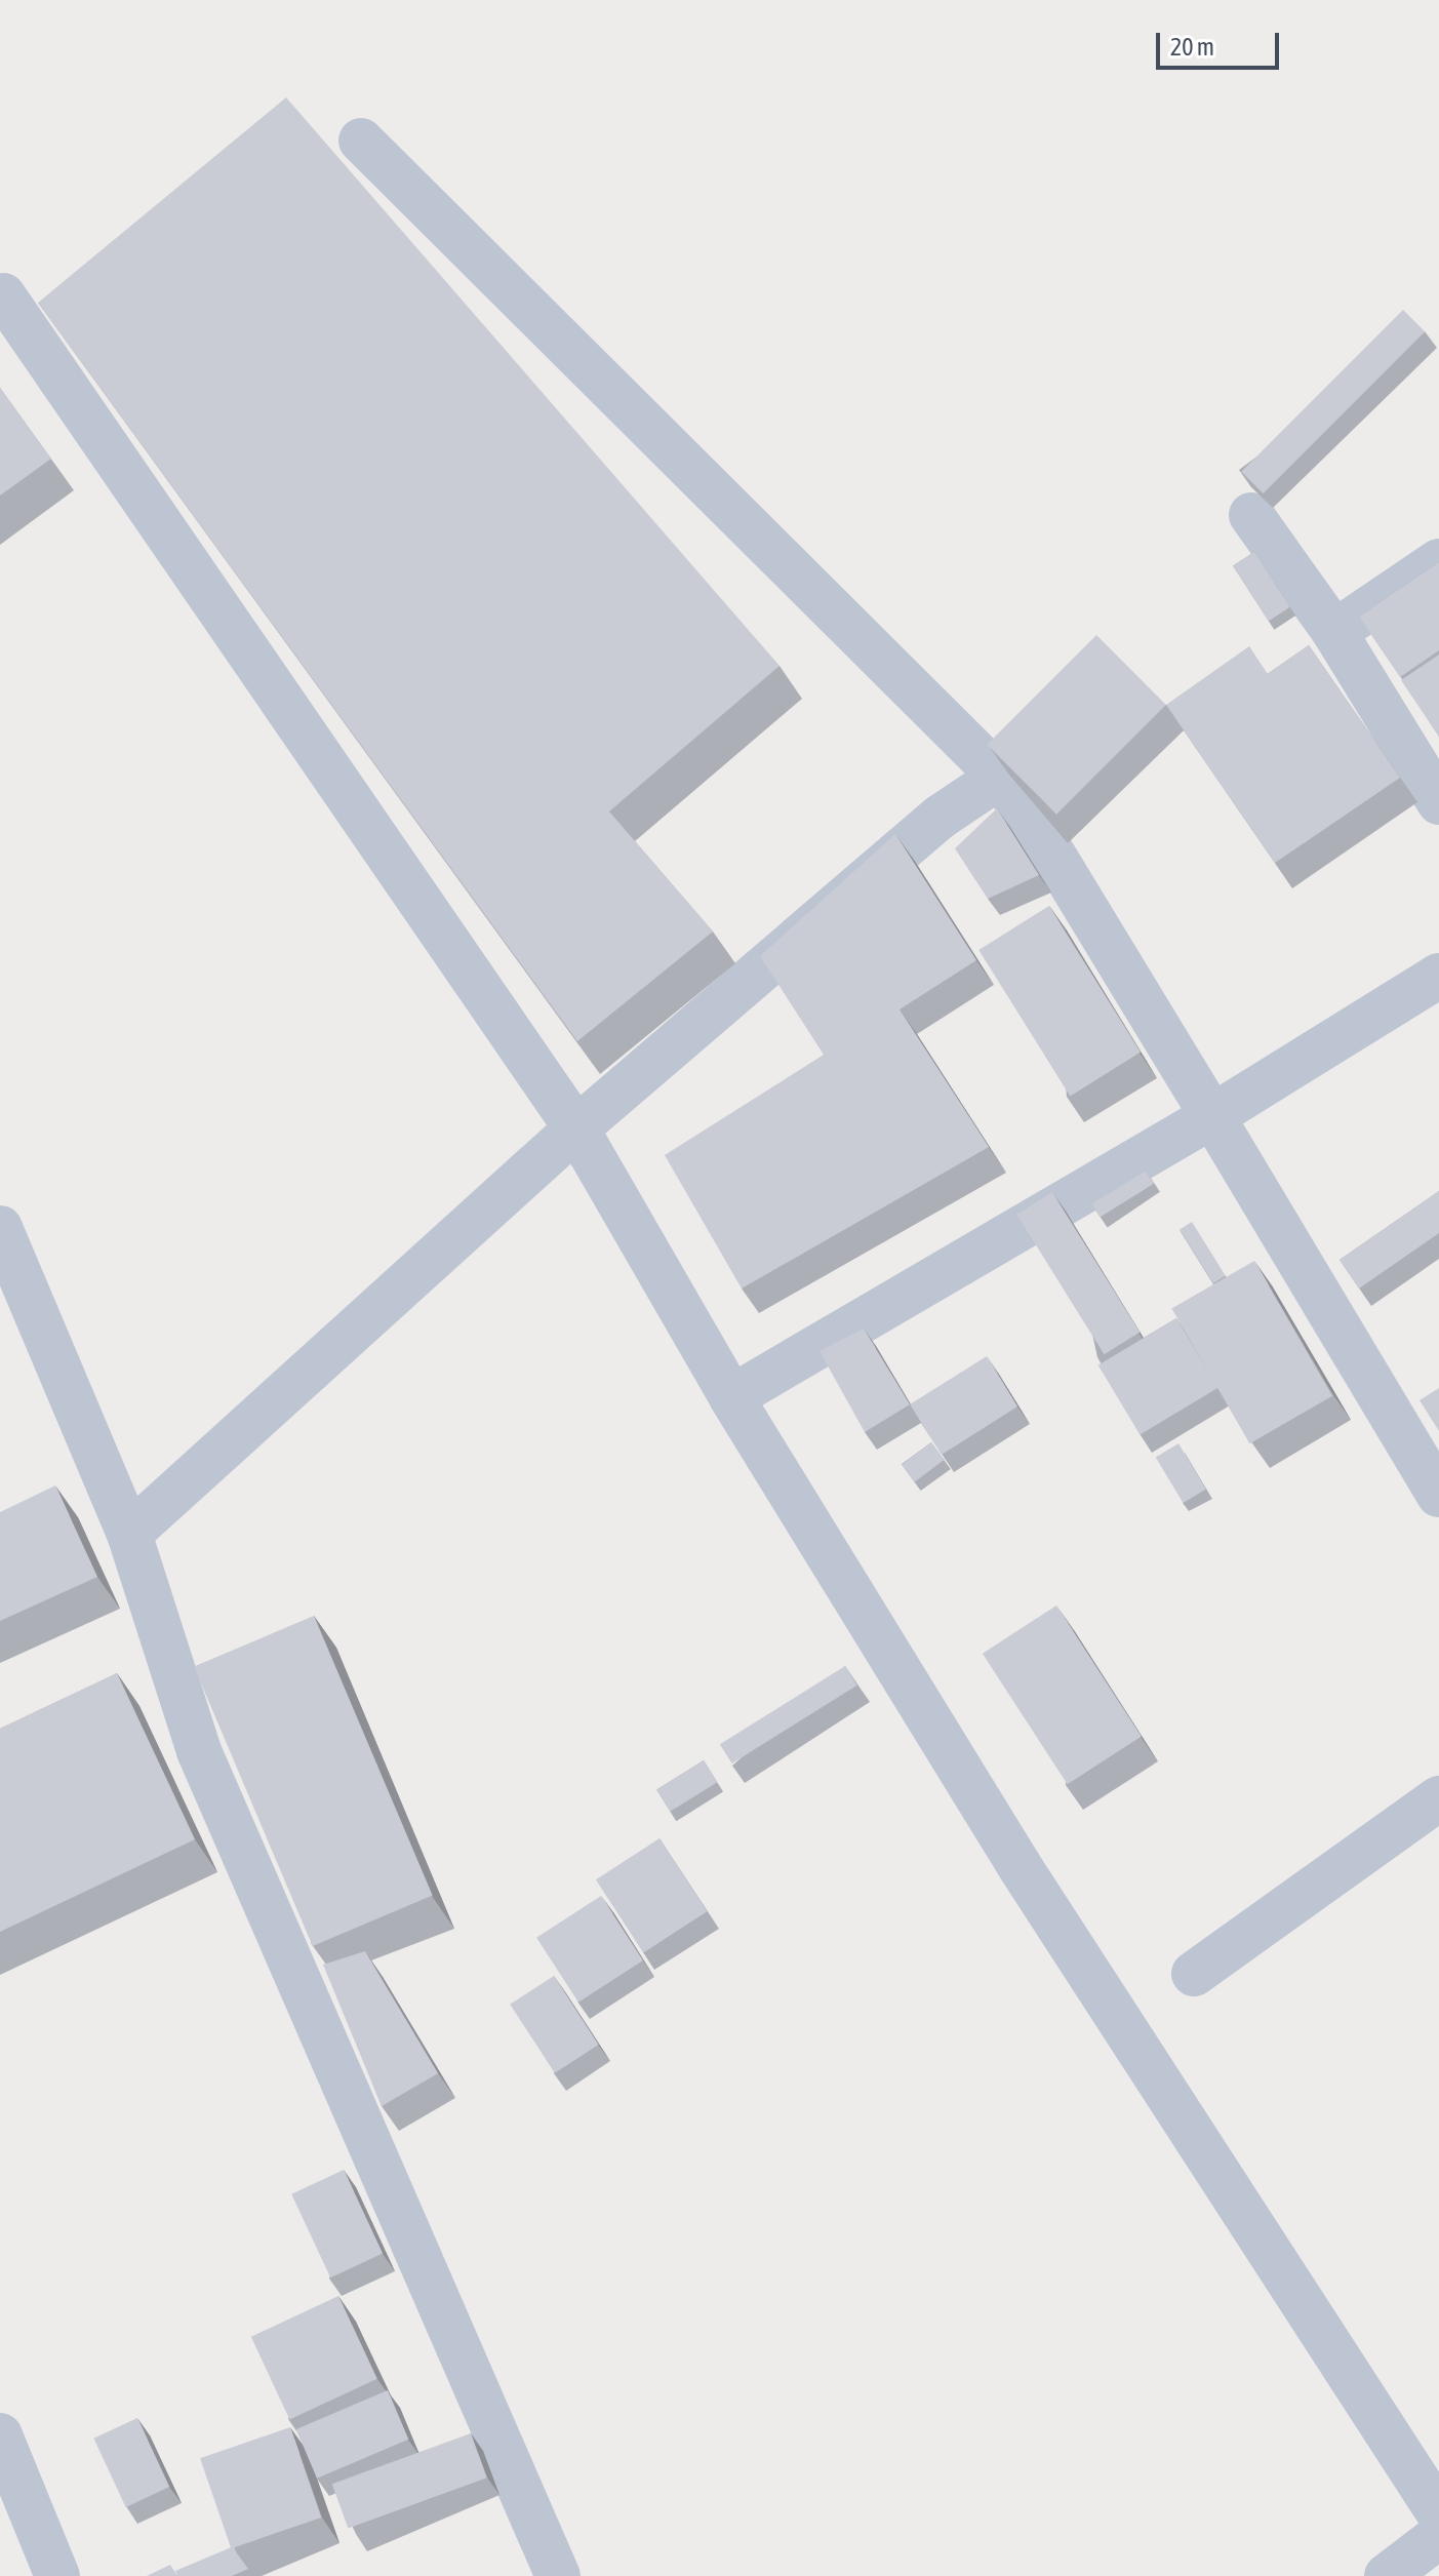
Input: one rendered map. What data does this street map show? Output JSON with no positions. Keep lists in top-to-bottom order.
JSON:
{
  "scale_bar": "20 m"
}
